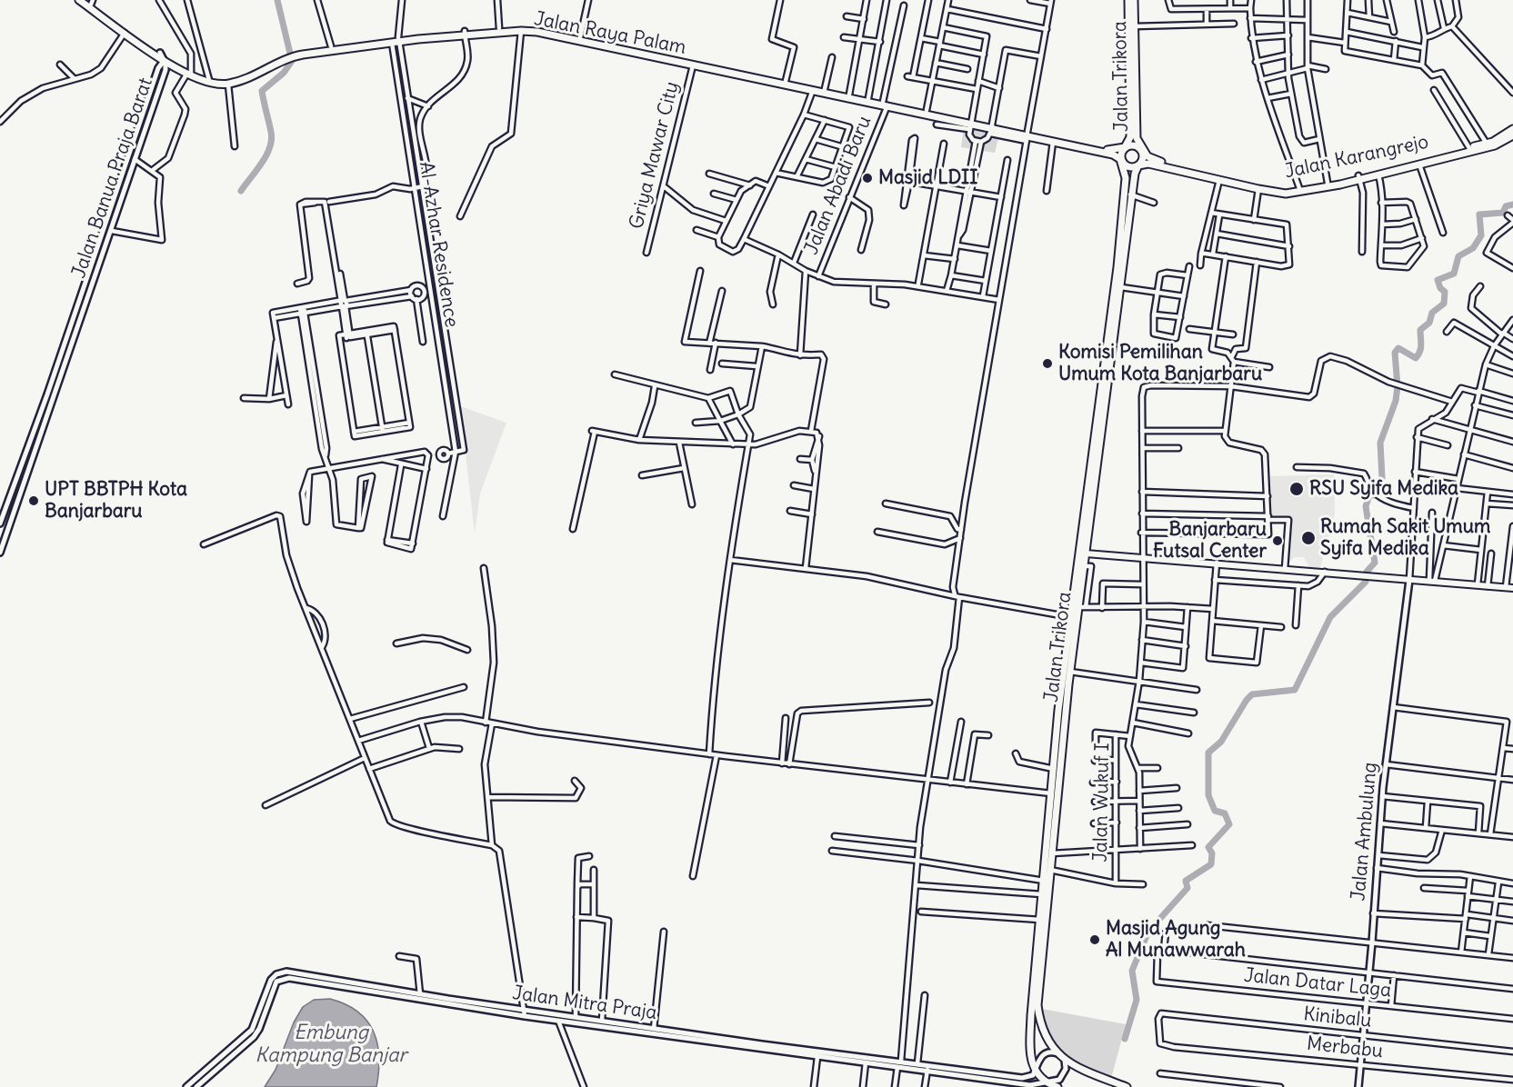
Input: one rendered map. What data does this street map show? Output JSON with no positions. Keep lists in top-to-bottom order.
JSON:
{
  "streets": {
    "main road": ["Jalan Raya Palam", "Jalan Trikora", "Jalan Karangrejo"],
    "street": [
      "Griya Mawar City",
      "Jalan Banua Praja Barat",
      "Jalan Abadi Baru",
      "Al-Azhar Residence",
      "Jalan Wukuf I",
      "Jalan Ambulung",
      "Jalan Datar Laga",
      "Jalan Mitra Praja",
      "Kinibalu",
      "Merbabu"
    ]
  },
  "crossings": [
    ["Jalan Raya Palam", "Jalan Trikora"],
    ["Jalan Raya Palam", "Griya Mawar City"],
    ["Jalan Raya Palam", "Jalan Karangrejo"],
    ["Jalan Raya Palam", "Jalan Banua Praja Barat"],
    ["Jalan Raya Palam", "Jalan Abadi Baru"],
    ["Jalan Raya Palam", "Al-Azhar Residence"],
    ["Jalan Trikora", "Jalan Karangrejo"],
    ["Jalan Trikora", "Jalan Mitra Praja"],
    ["Jalan Ambulung", "Jalan Datar Laga"],
    ["Jalan Ambulung", "Kinibalu"],
    ["Jalan Ambulung", "Merbabu"],
    ["Kinibalu", "Merbabu"]
  ],
  "water": ["Embung Kampung Banjar"],
  "places": [
    "Masjid LDII",
    "Komisi Pemilihan Umum Kota Banjarbaru",
    "RSU Syifa Medika",
    "UPT BBTPH Kota Banjarbaru",
    "Rumah Sakit Umum Syifa Medika",
    "Banjarbaru Futsal Center",
    "Masjid Agung Al Munawwarah"
  ]
}
